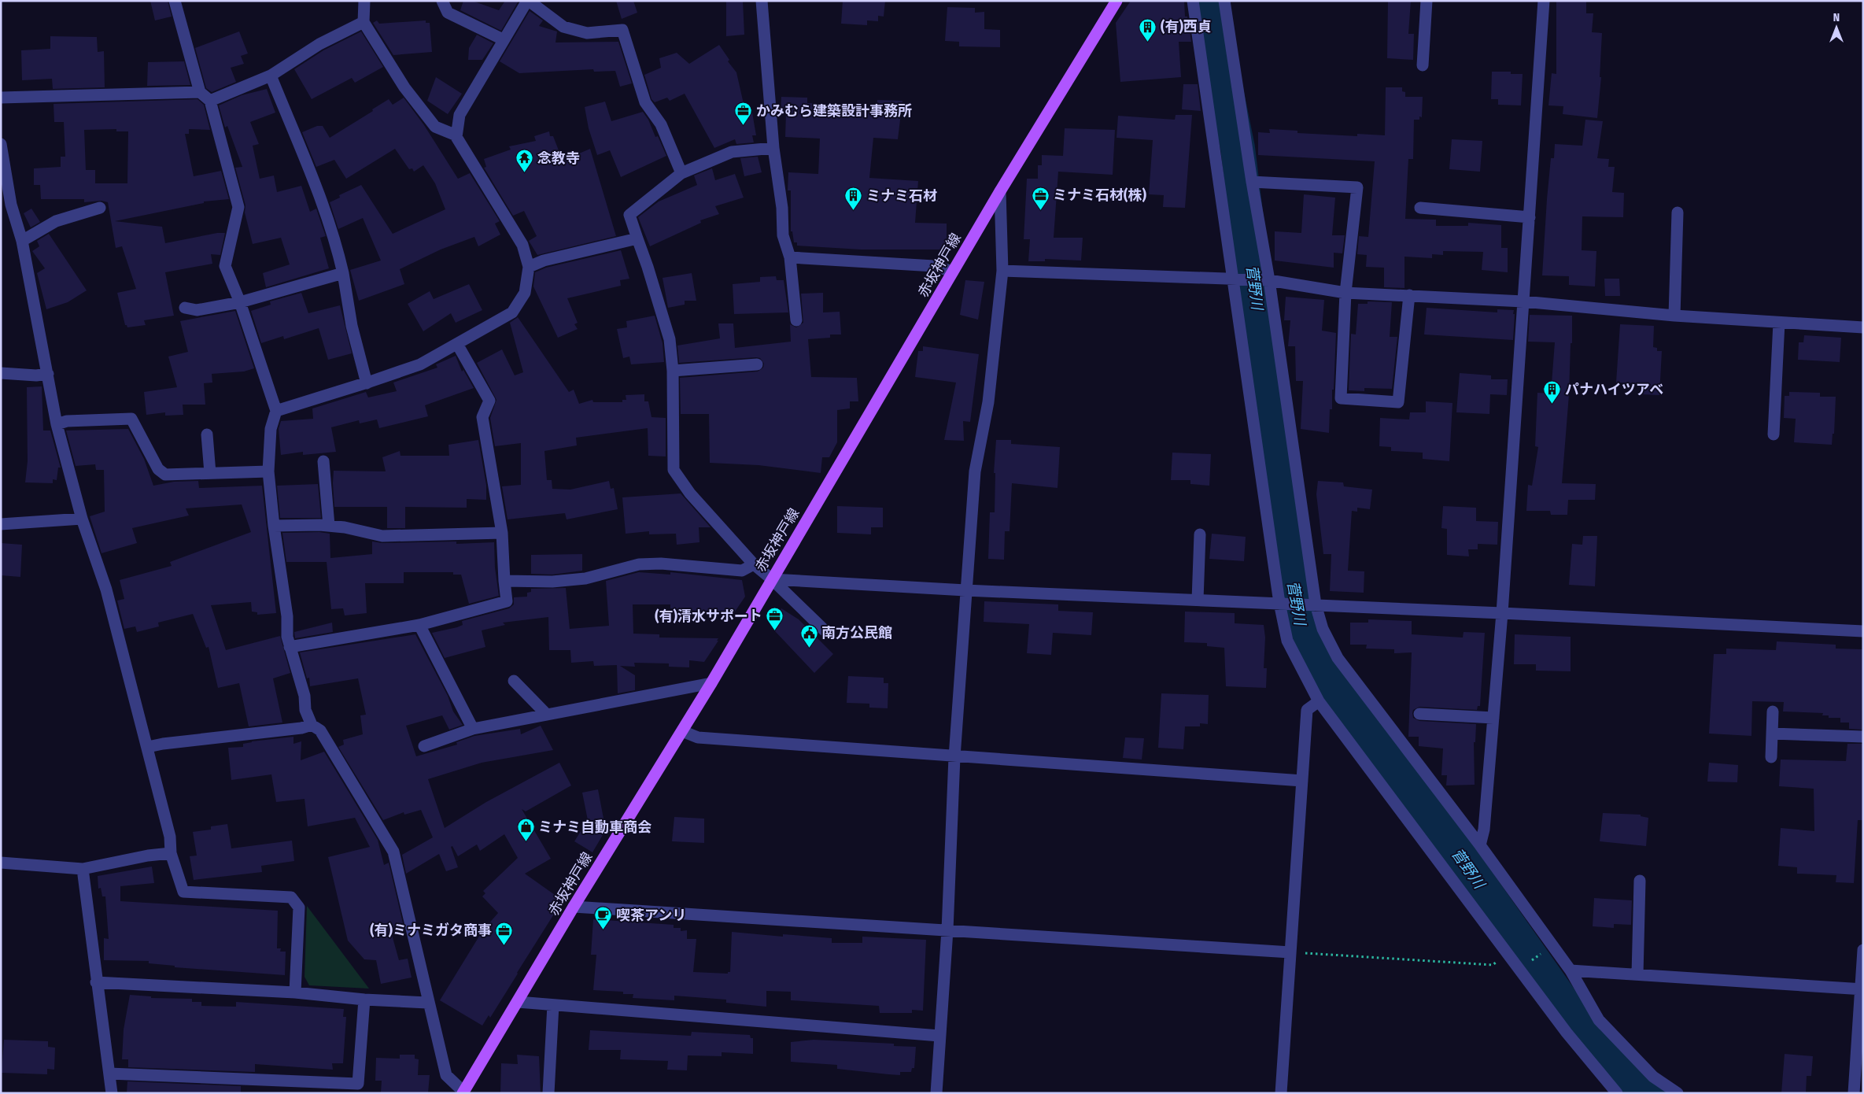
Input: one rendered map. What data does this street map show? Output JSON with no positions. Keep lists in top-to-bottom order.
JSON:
{
  "streets": {
    "main road": ["赤坂神戸線"]
  },
  "water": ["菅野川"],
  "places": {
    "building": ["(有)西貞", "ミナミ石材", "パナハイツアベ"],
    "office": [
      "かみむら建築設計事務所",
      "ミナミ石材(株)",
      "(有)清水サポート",
      "(有)ミナミガタ商事"
    ],
    "temple": ["念教寺"],
    "public building": ["南方公民館"],
    "shop": ["ミナミ自動車商会"],
    "cafe": ["喫茶アンリ"]
  },
  "north": "top"
}
